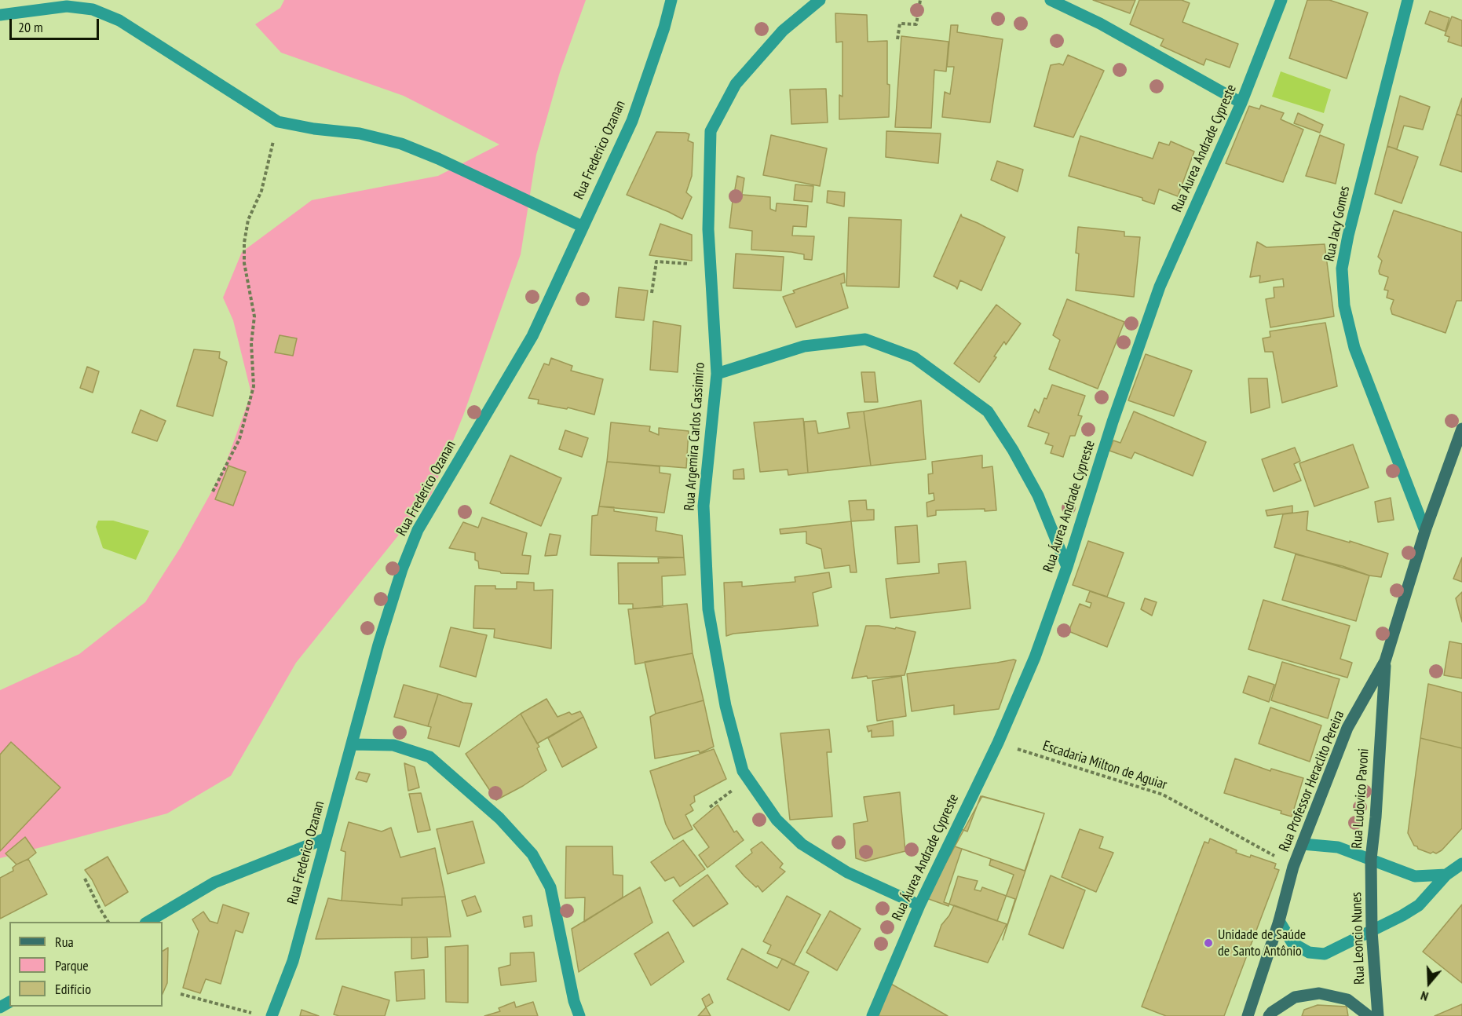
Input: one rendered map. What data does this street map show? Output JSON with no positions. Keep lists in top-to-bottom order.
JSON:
{
  "streets": {
    "main road": ["Rua Professor Heraclito Pereira", "Rua Ludovico Pavoni", "Rua Leoncio Nunes"],
    "street": [
      "Rua Áurea Andrade Cypreste",
      "Rua Frederico Ozanan",
      "Rua Jacy Gomes",
      "Rua Argemira Carlos Cassimiro"
    ],
    "path": ["Escadaria Milton de Aguiar"]
  },
  "crossings": [
    ["Rua Áurea Andrade Cypreste", "Rua Argemira Carlos Cassimiro"],
    ["Rua Áurea Andrade Cypreste", "Escadaria Milton de Aguiar"],
    ["Rua Jacy Gomes", "Rua Professor Heraclito Pereira"],
    ["Escadaria Milton de Aguiar", "Rua Professor Heraclito Pereira"],
    ["Escadaria Milton de Aguiar", "Rua Ludovico Pavoni"],
    ["Escadaria Milton de Aguiar", "Rua Leoncio Nunes"],
    ["Rua Professor Heraclito Pereira", "Rua Ludovico Pavoni"],
    ["Rua Professor Heraclito Pereira", "Rua Leoncio Nunes"],
    ["Rua Ludovico Pavoni", "Rua Leoncio Nunes"]
  ],
  "places": ["Unidade de Saúde de Santo Antônio"],
  "legend": ["Rua", "Parque", "Edifício"],
  "scale_bar": "20 m",
  "north": "bottom"
}
